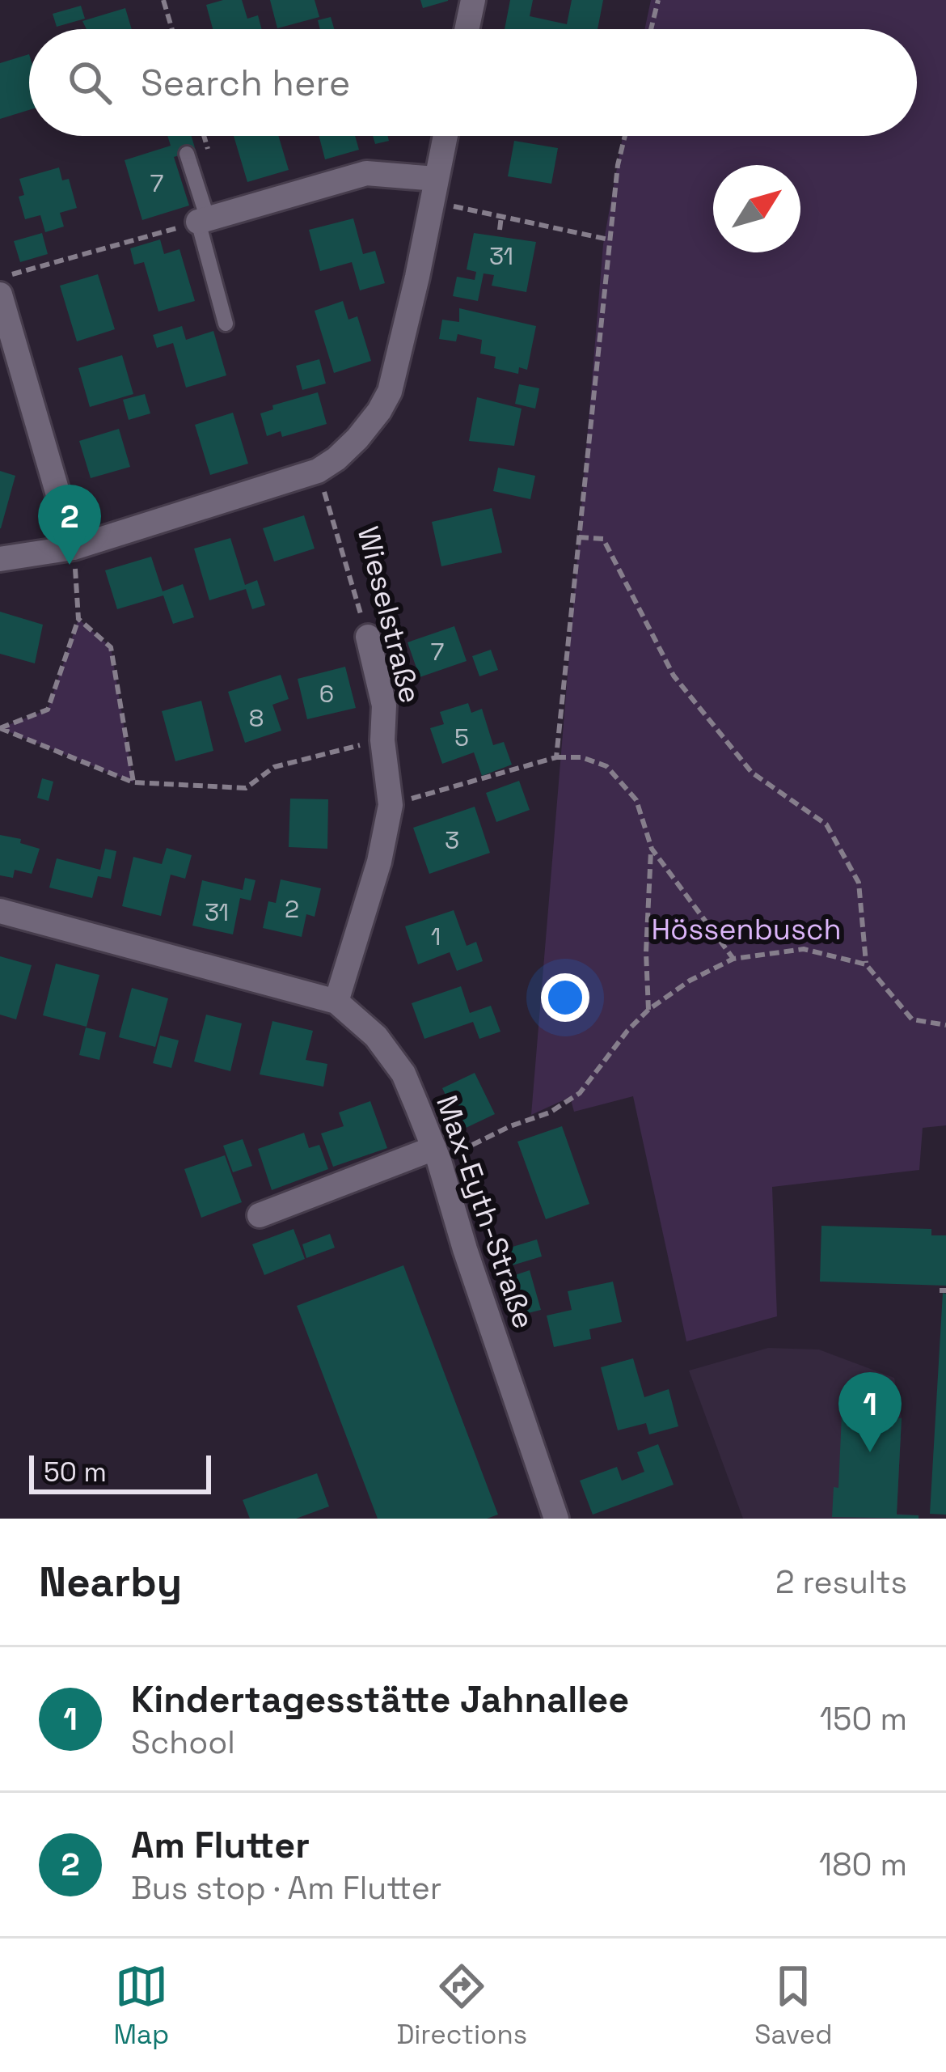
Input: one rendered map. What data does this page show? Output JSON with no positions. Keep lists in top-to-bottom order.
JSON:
{
  "streets": {
    "street": ["Wieselstraße", "Max-Eyth-Straße"]
  },
  "crossings": [
    ["Wieselstraße", "Max-Eyth-Straße"]
  ],
  "parks": ["Hössenbusch"],
  "house_numbers": [
    "7",
    "31",
    "7",
    "6",
    "8",
    "5",
    "3",
    "2",
    "31",
    "1"
  ],
  "scale_bar": "50 m",
  "north": "top right",
  "page": {
    "search": "Search here",
    "pins": ["2", "1"],
    "scale": "50 m",
    "heading": ["Nearby", "2 results"],
    "list": [
      {
        "mark": "1",
        "name": "Kindertagesstätte Jahnallee",
        "note": "School",
        "value": "150 m"
      },
      {
        "mark": "2",
        "name": "Am Flutter",
        "note": "Bus stop · Am Flutter",
        "value": "180 m"
      }
    ],
    "nav": ["Map", "Directions", "Saved"]
  }
}
